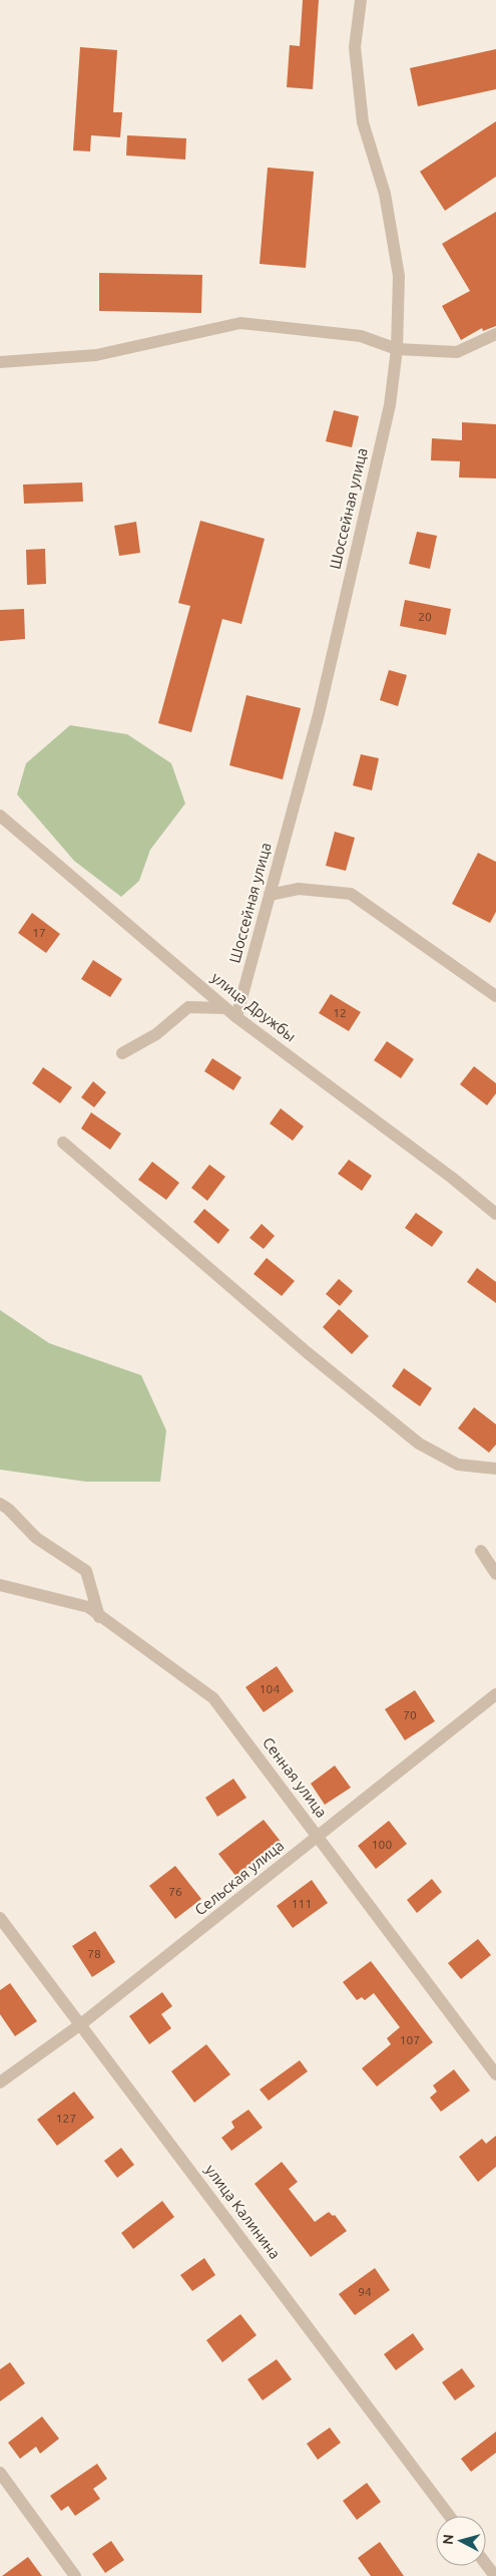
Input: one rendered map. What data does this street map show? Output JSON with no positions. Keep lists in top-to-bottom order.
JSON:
{
  "streets": {
    "street": [
      "Шоссейная улица",
      "улица Дружбы",
      "Сенная улица",
      "Сельская улица",
      "улица Калинина"
    ]
  },
  "crossings": [
    ["Шоссейная улица", "улица Дружбы"],
    ["Сенная улица", "Сельская улица"],
    ["Сельская улица", "улица Калинина"]
  ],
  "house_numbers": [
    "20",
    "17",
    "12",
    "104",
    "70",
    "100",
    "76",
    "111",
    "78",
    "107",
    "127",
    "94"
  ],
  "north": "left"
}
